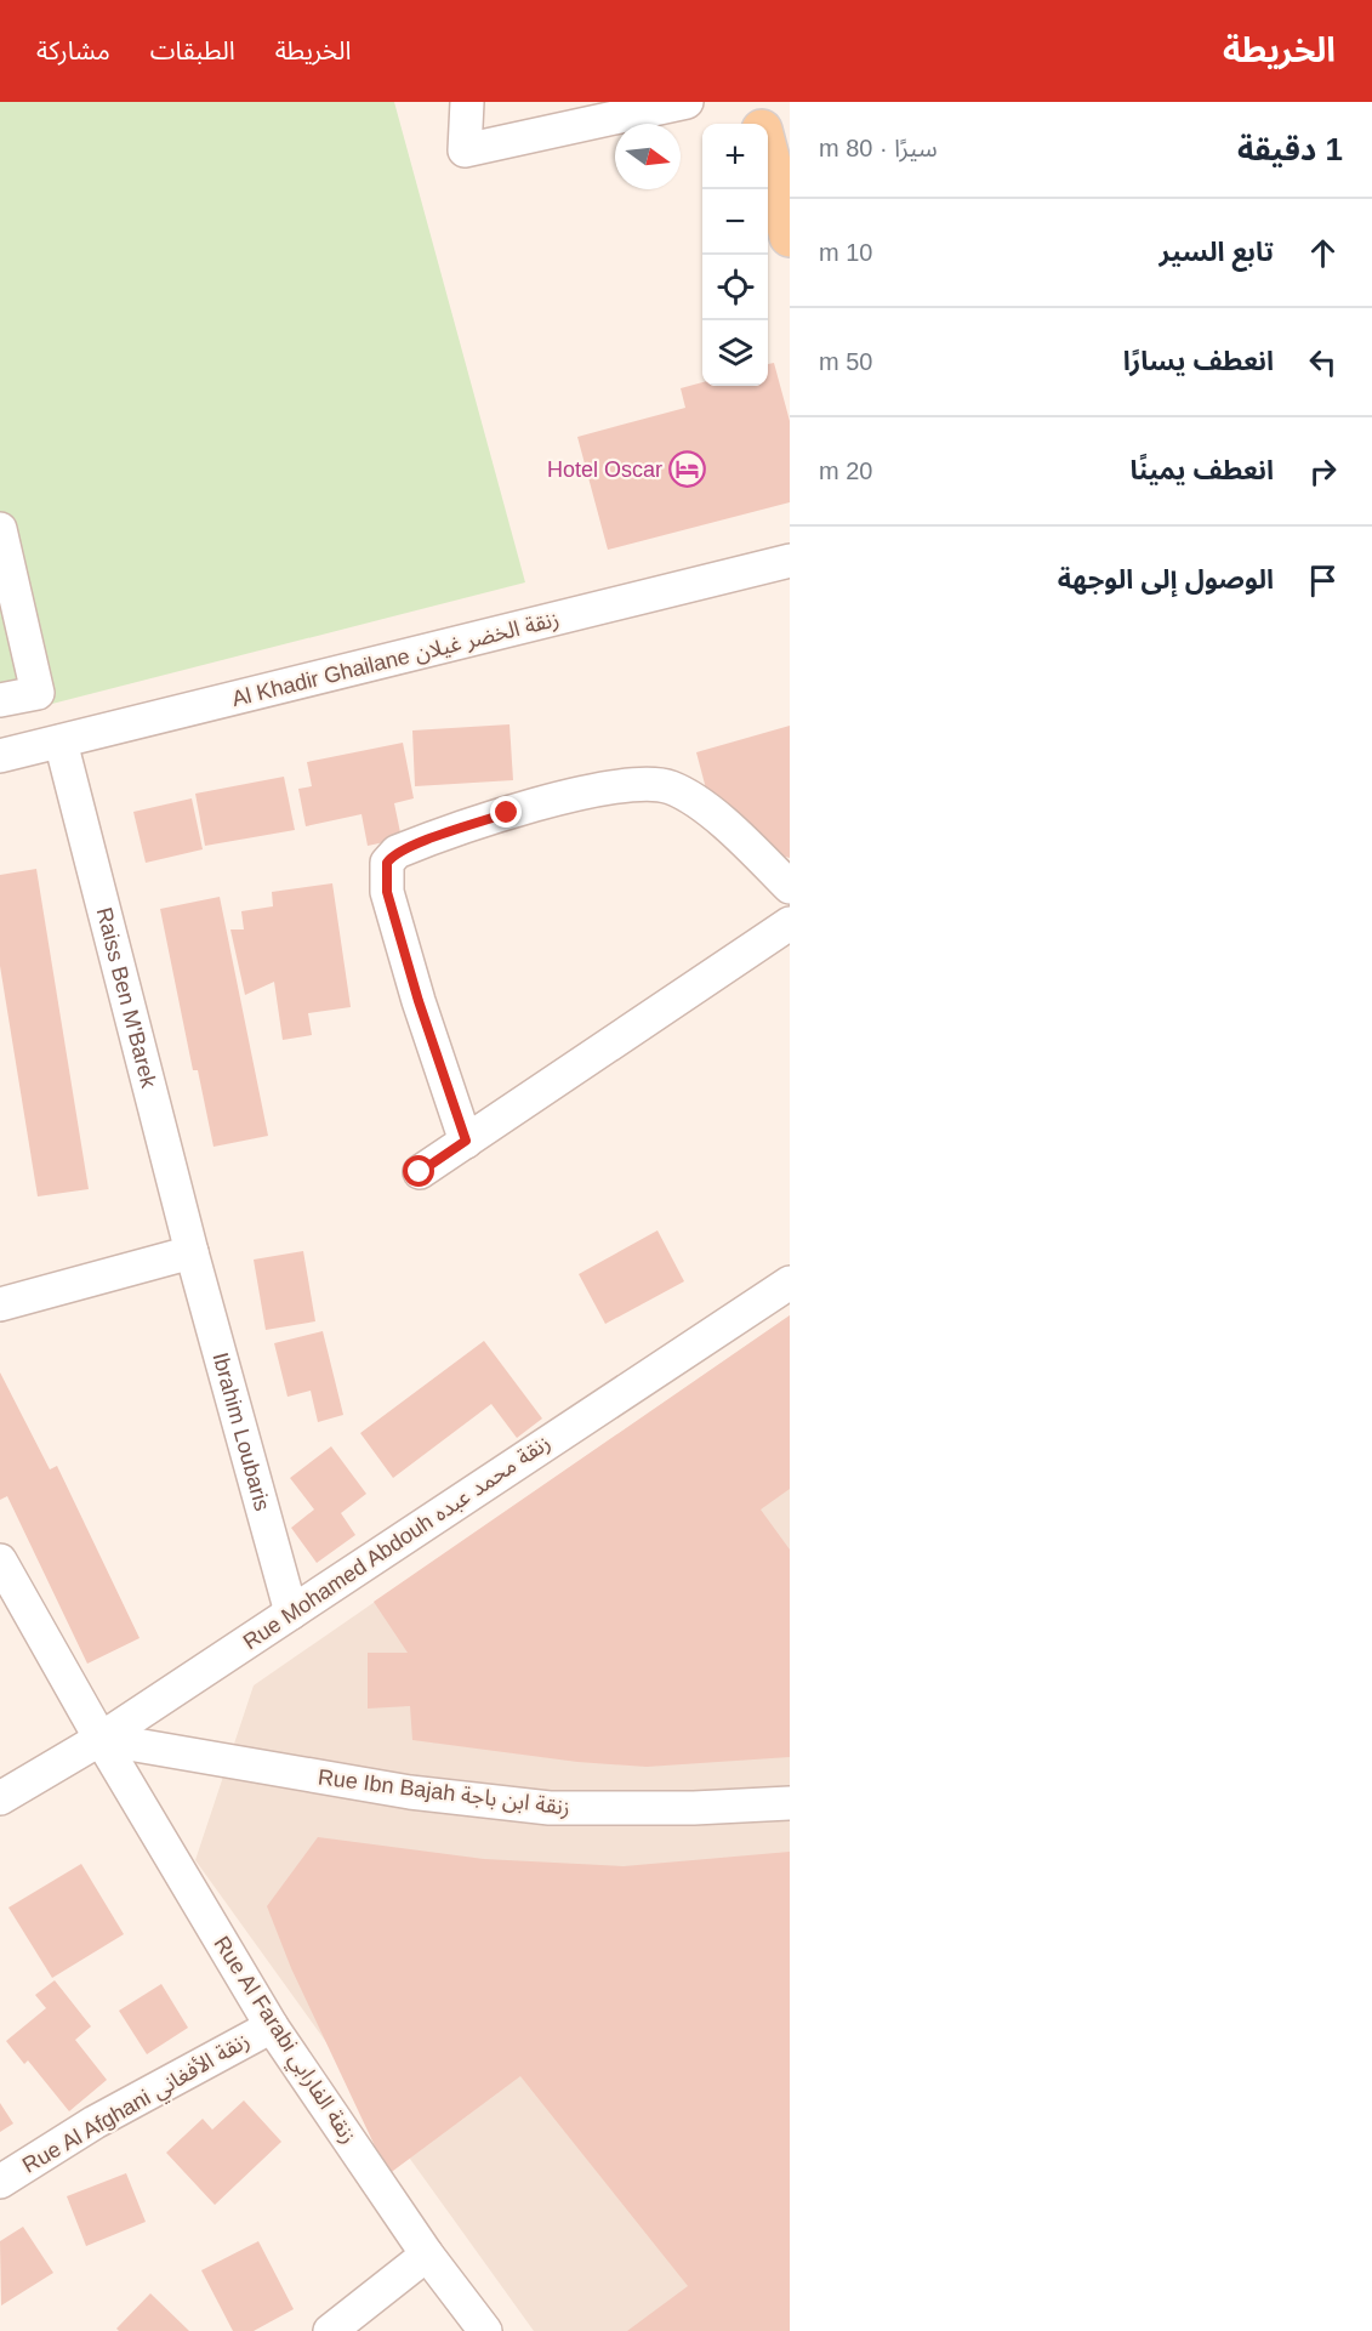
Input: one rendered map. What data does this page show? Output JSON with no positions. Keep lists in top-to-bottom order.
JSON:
{
  "streets": {
    "street": [
      "Al Khadir Ghailane زنقة الخضر غيلان",
      "Raiss Ben M'Barek",
      "Ibrahim Loubaris",
      "Rue Mohamed Abdouh زنقة محمد عبده",
      "Rue Ibn Bajah زنقة ابن باجة",
      "Rue Al Farabi زنقة الفارابي",
      "Rue Al Afghani زنقة الأفغاني"
    ]
  },
  "crossings": [
    ["Al Khadir Ghailane زنقة الخضر غيلان", "Raiss Ben M'Barek"],
    ["Raiss Ben M'Barek", "Ibrahim Loubaris"],
    ["Ibrahim Loubaris", "Rue Mohamed Abdouh زنقة محمد عبده"],
    ["Rue Mohamed Abdouh زنقة محمد عبده", "Rue Ibn Bajah زنقة ابن باجة"],
    ["Rue Mohamed Abdouh زنقة محمد عبده", "Rue Al Farabi زنقة الفارابي"],
    ["Rue Ibn Bajah زنقة ابن باجة", "Rue Al Farabi زنقة الفارابي"],
    ["Rue Al Farabi زنقة الفارابي", "Rue Al Afghani زنقة الأفغاني"]
  ],
  "places": {
    "hotel": ["Hotel Oscar"]
  },
  "north": "right",
  "page": {
    "header": "الخريطة",
    "nav": ["الخريطة", "الطبقات", "مشاركة"],
    "heading": ["1 دقيقة", "سيرًا · 80 m"],
    "map_buttons": ["+", "−"],
    "list": [
      ["تابع السير", "10 m"],
      ["انعطف يسارًا", "50 m"],
      ["انعطف يمينًا", "20 m"],
      "الوصول إلى الوجهة"
    ]
  }
}
